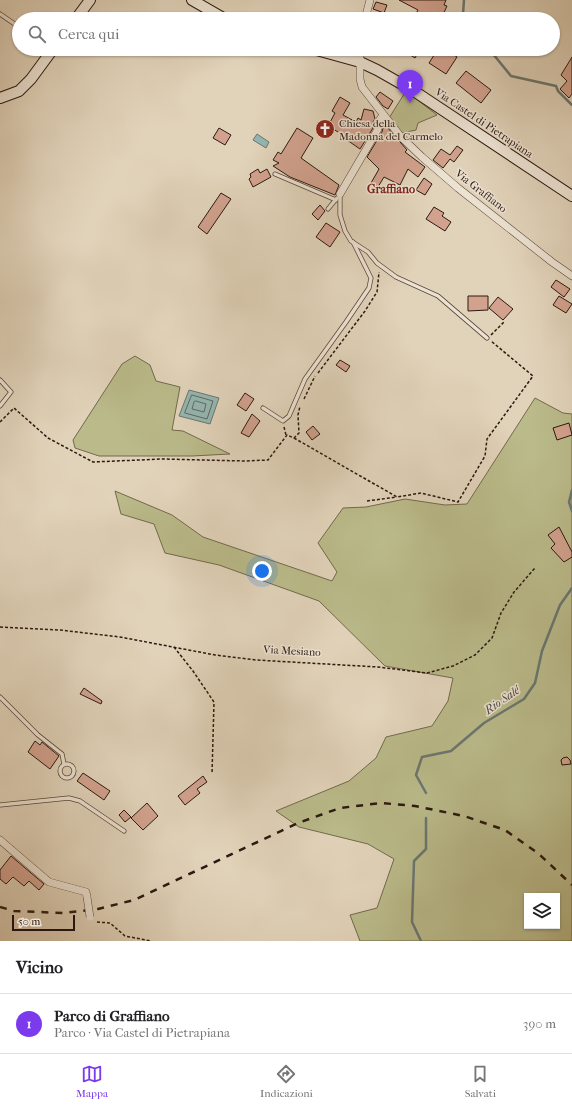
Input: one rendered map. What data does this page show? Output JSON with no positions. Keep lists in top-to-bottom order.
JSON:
{
  "streets": {
    "main road": ["Via Castel di Pietrapiana"],
    "street": ["Via Graffiano"],
    "path": ["Via Mesiano"]
  },
  "crossings": [
    ["Via Castel di Pietrapiana", "Via Graffiano"]
  ],
  "districts": ["Graffiano"],
  "water": ["Rio Salé"],
  "places": {
    "church": ["Chiesa della Madonna del Carmelo"]
  },
  "scale_bar": "50 m",
  "page": {
    "search": "Cerca qui",
    "pins": "1",
    "scale": "50 m",
    "heading": "Vicino",
    "list": [
      {
        "mark": "1",
        "name": "Parco di Graffiano",
        "note": "Parco · Via Castel di Pietrapiana",
        "value": "390 m"
      }
    ],
    "nav": ["Mappa", "Indicazioni", "Salvati"]
  }
}
